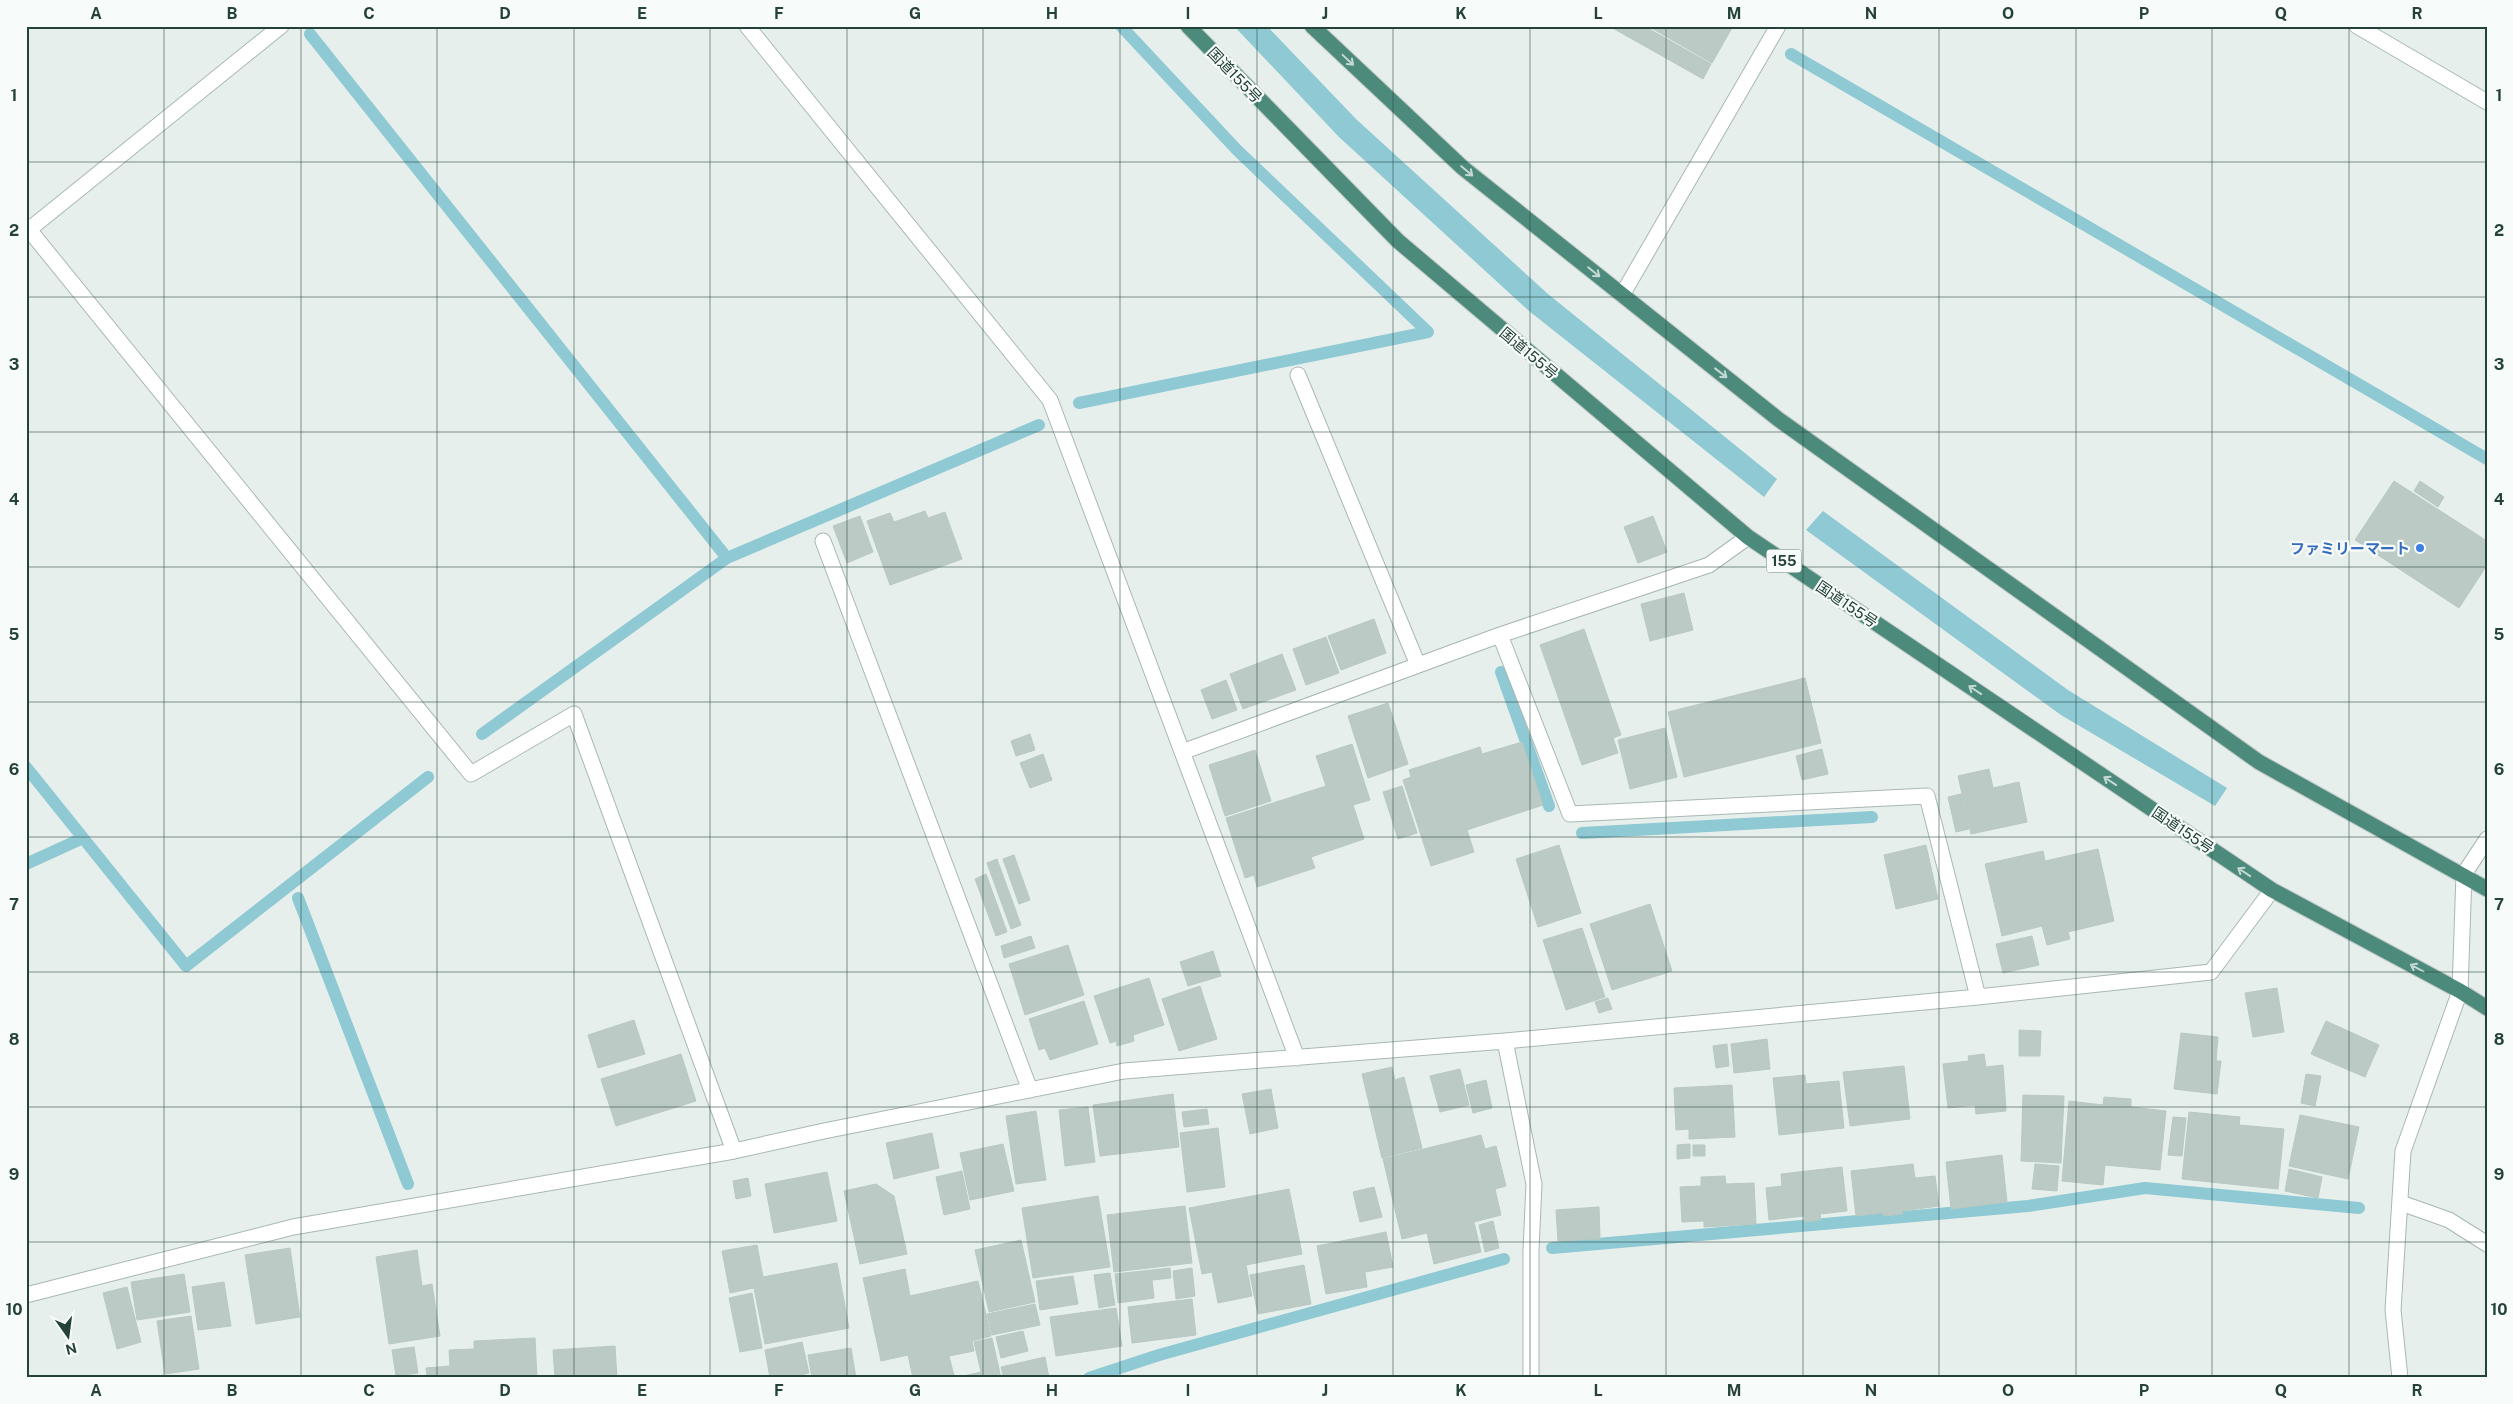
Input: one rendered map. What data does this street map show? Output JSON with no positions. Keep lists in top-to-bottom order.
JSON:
{
  "streets": {
    "highway": ["国道155号", "155"]
  },
  "places": ["ファミリーマート"],
  "north": "bottom",
  "grid": {
    "columns": [
      "A",
      "B",
      "C",
      "D",
      "E",
      "F",
      "G",
      "H",
      "I",
      "J",
      "K",
      "L",
      "M",
      "N",
      "O",
      "P",
      "Q",
      "R"
    ],
    "rows": [
      "1",
      "2",
      "3",
      "4",
      "5",
      "6",
      "7",
      "8",
      "9",
      "10"
    ]
  }
}
